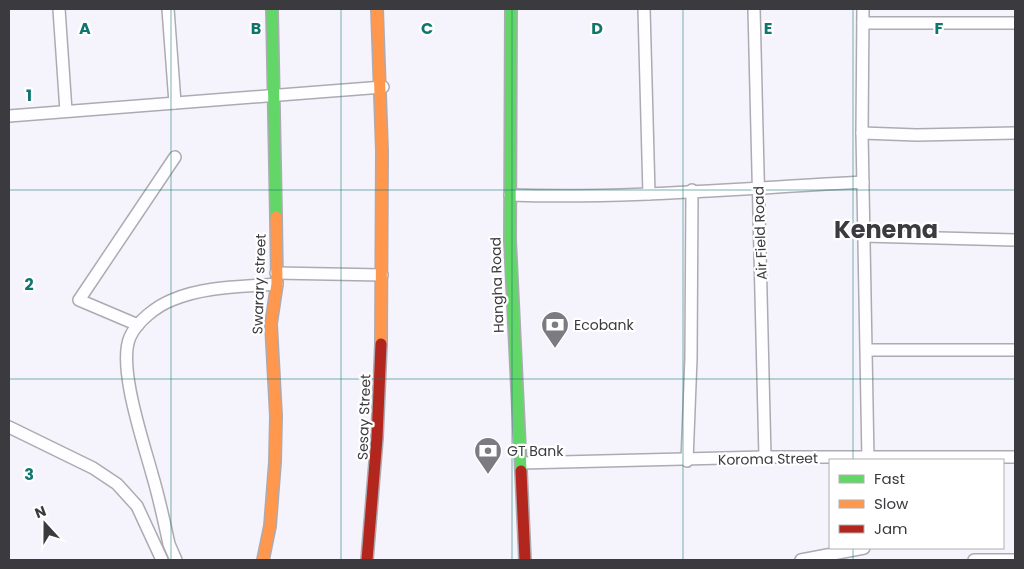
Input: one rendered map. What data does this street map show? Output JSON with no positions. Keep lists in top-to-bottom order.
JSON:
{
  "streets": {
    "main road": ["Swarary street", "Hangha Road", "Sesay Street"],
    "street": ["Air Field Road", "Koroma Street"]
  },
  "crossings": [
    ["Air Field Road", "Koroma Street"],
    ["Hangha Road", "Koroma Street"]
  ],
  "districts": ["Kenema"],
  "places": {
    "bank": ["Ecobank", "GT Bank"]
  },
  "legend": ["Fast", "Slow", "Jam"],
  "north": "top",
  "grid": {
    "columns": [
      "A",
      "B",
      "C",
      "D",
      "E",
      "F"
    ],
    "rows": ["1", "2", "3"]
  }
}
